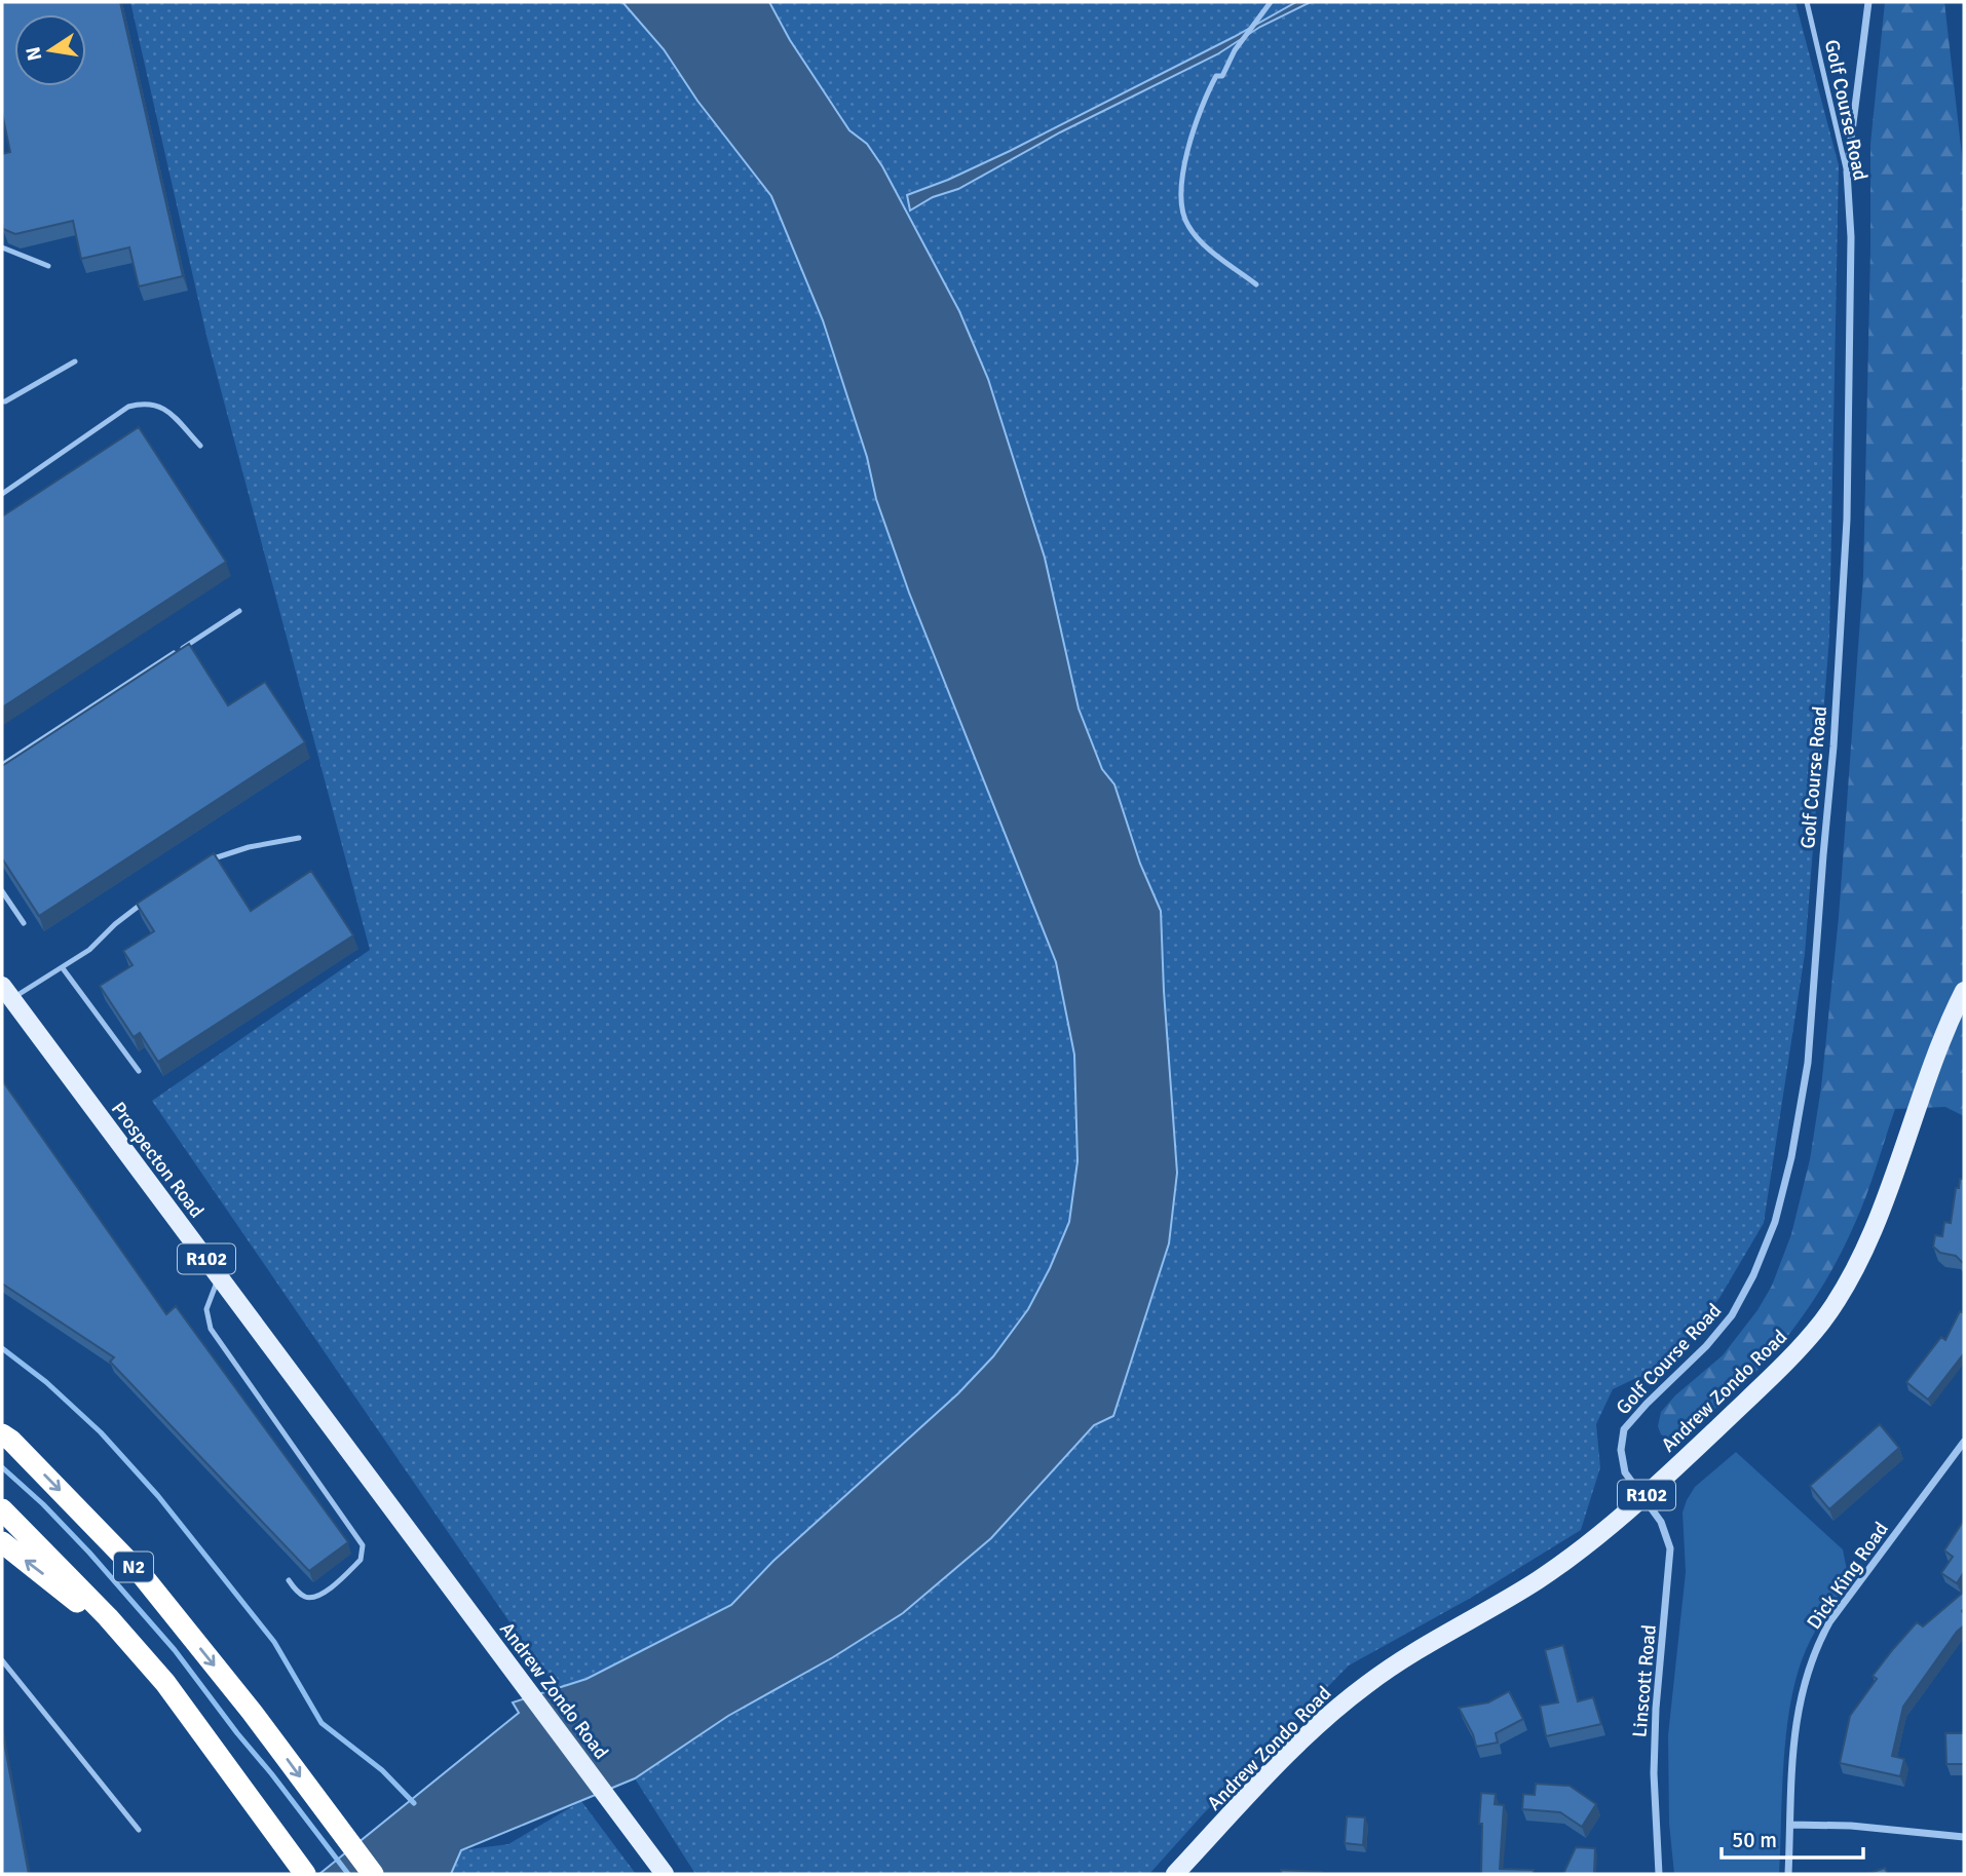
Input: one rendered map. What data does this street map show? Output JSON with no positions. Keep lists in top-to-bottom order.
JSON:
{
  "streets": {
    "highway": ["N2"],
    "main road": ["Prospecton Road", "R102", "Andrew Zondo Road"],
    "street": ["Golf Course Road", "Dick King Road", "Linscott Road"]
  },
  "crossings": [
    ["Golf Course Road", "Andrew Zondo Road"],
    ["Golf Course Road", "Linscott Road"],
    ["Prospecton Road", "Andrew Zondo Road"],
    ["Andrew Zondo Road", "Linscott Road"]
  ],
  "scale_bar": "50 m",
  "north": "left"
}
